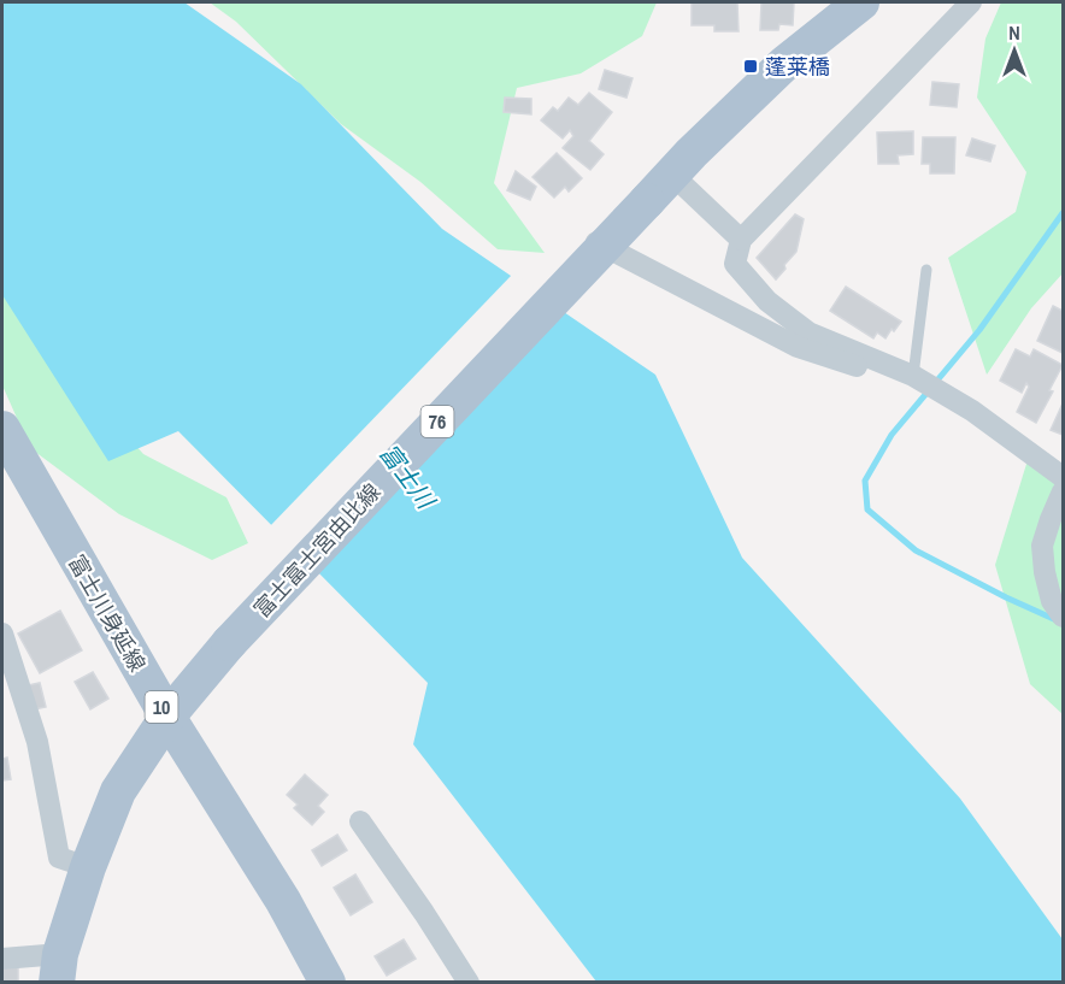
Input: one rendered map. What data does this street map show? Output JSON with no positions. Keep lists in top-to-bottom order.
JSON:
{
  "streets": {
    "main road": [
      "76",
      "富士富士宮由比線",
      "富士川身延線",
      "10"
    ]
  },
  "crossings": [
    ["富士富士宮由比線", "富士川身延線"]
  ],
  "water": ["富士川"],
  "places": {
    "transit": ["蓬莱橋"]
  },
  "north": "top"
}
